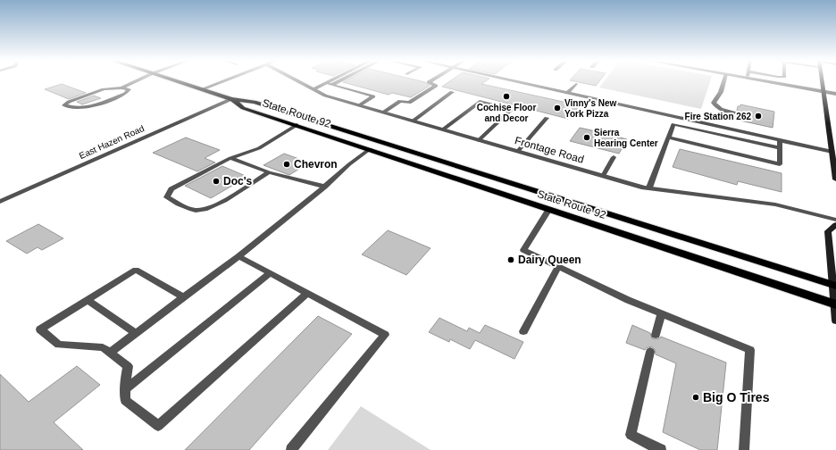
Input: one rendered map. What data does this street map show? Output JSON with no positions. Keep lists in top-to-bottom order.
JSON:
{
  "streets": {
    "main road": ["State Route 92"],
    "street": ["East Hazen Road", "Frontage Road"]
  },
  "crossings": [
    ["State Route 92", "East Hazen Road"]
  ],
  "places": [
    "Cochise Floor and Decor",
    "Vinny's New York Pizza",
    "Fire Station 262",
    "Sierra Hearing Center",
    "Chevron",
    "Doc's",
    "Dairy Queen",
    "Big O Tires"
  ]
}
